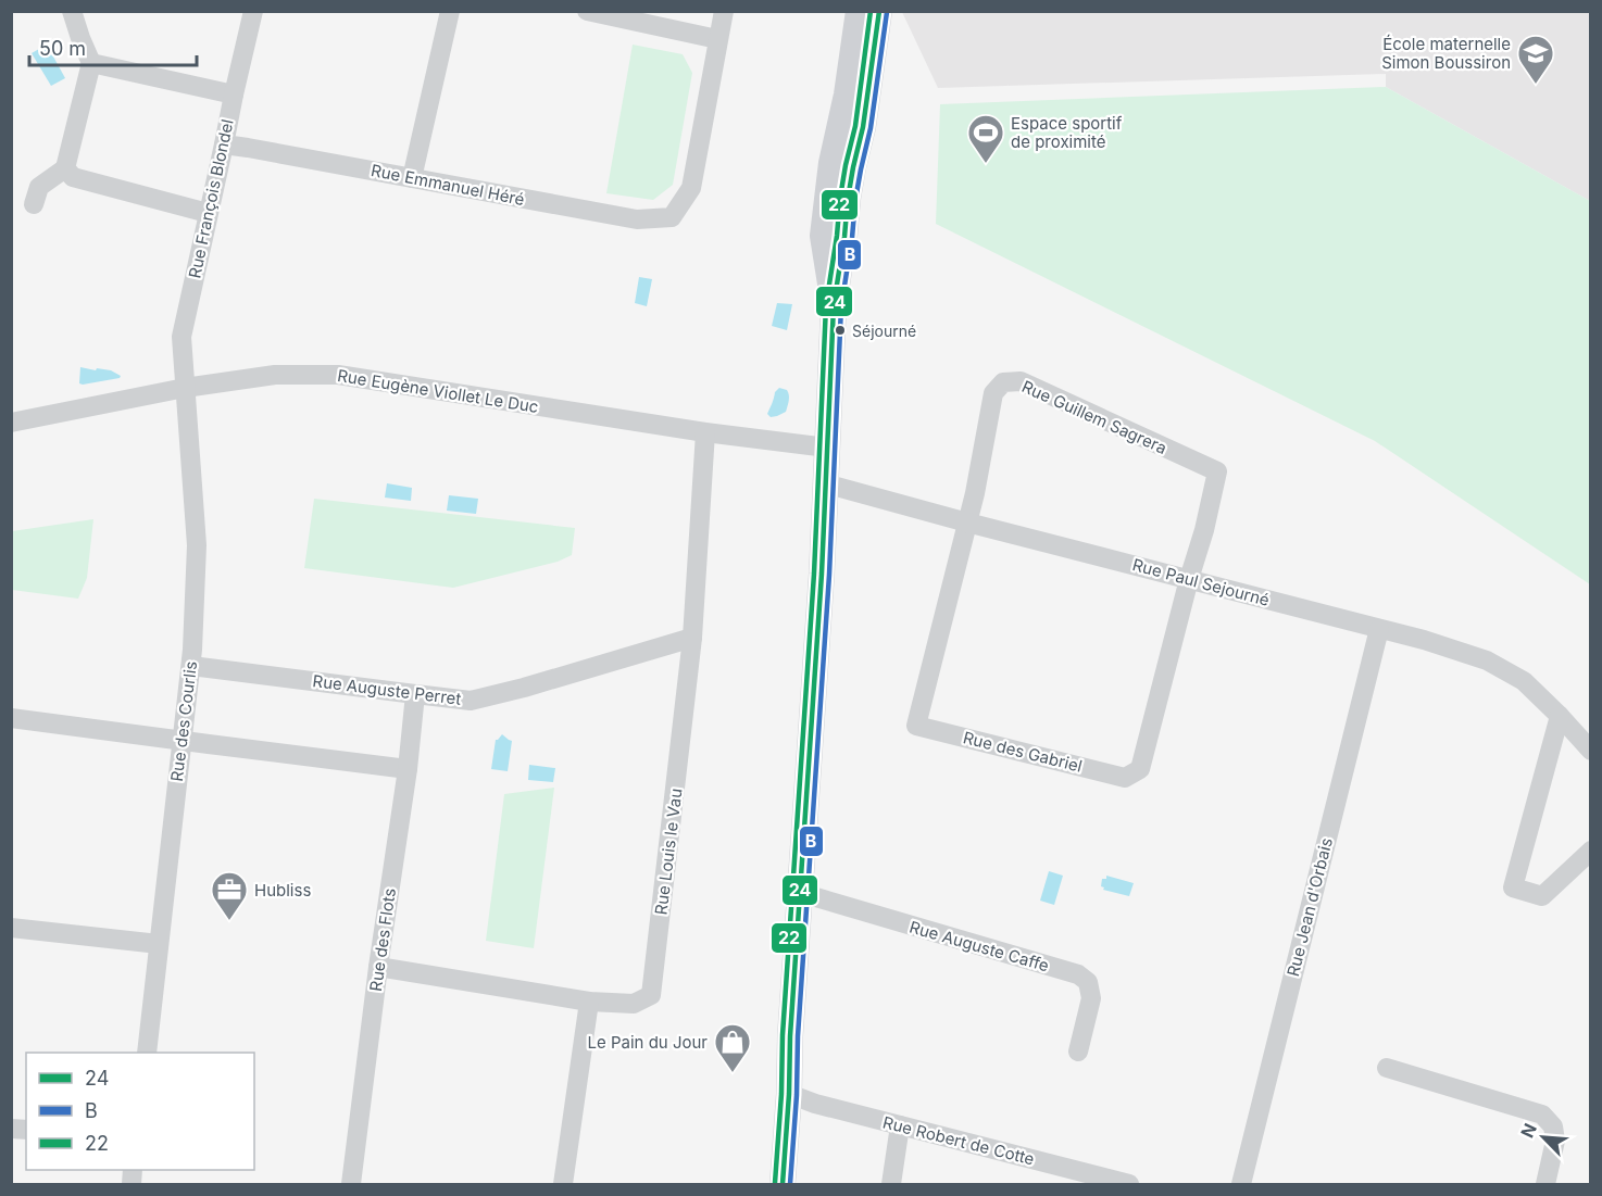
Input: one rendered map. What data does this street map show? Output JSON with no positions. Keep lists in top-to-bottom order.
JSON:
{
  "streets": {
    "street": [
      "Rue Emmanuel Héré",
      "Rue François Blondel",
      "Rue Eugène Viollet Le Duc",
      "Rue Guillem Sagrera",
      "Rue Paul Sejourné",
      "Rue Auguste Perret",
      "Rue des Courlis",
      "Rue des Gabriel",
      "Rue Louis le Vau",
      "Rue Jean d'Orbais",
      "Rue des Flots",
      "Rue Auguste Caffe",
      "Rue Robert de Cotte"
    ]
  },
  "crossings": [
    ["Rue Emmanuel Héré", "Rue François Blondel"],
    ["Rue François Blondel", "Rue Eugène Viollet Le Duc"],
    ["Rue François Blondel", "Rue des Courlis"],
    ["Rue Eugène Viollet Le Duc", "Rue des Courlis"],
    ["Rue Eugène Viollet Le Duc", "Rue Louis le Vau"],
    ["Rue Guillem Sagrera", "Rue Paul Sejourné"],
    ["Rue Guillem Sagrera", "Rue des Gabriel"],
    ["Rue Paul Sejourné", "Rue des Gabriel"],
    ["Rue Paul Sejourné", "Rue Jean d'Orbais"],
    ["Rue Auguste Perret", "Rue des Courlis"],
    ["Rue Auguste Perret", "Rue Louis le Vau"],
    ["Rue Auguste Perret", "Rue des Flots"],
    ["Rue Louis le Vau", "Rue des Flots"]
  ],
  "places": {
    "school or university": ["École maternelle Simon Boussiron"],
    "sports": ["Espace sportif de proximité"],
    "other": ["Séjourné"],
    "office": ["Hubliss"],
    "shop": ["Le Pain du Jour"]
  },
  "lines": ["transit line 24", "transit line 22", "transit line B"],
  "legend": ["24", "B", "22"],
  "scale_bar": "50 m",
  "north": "top left"
}
